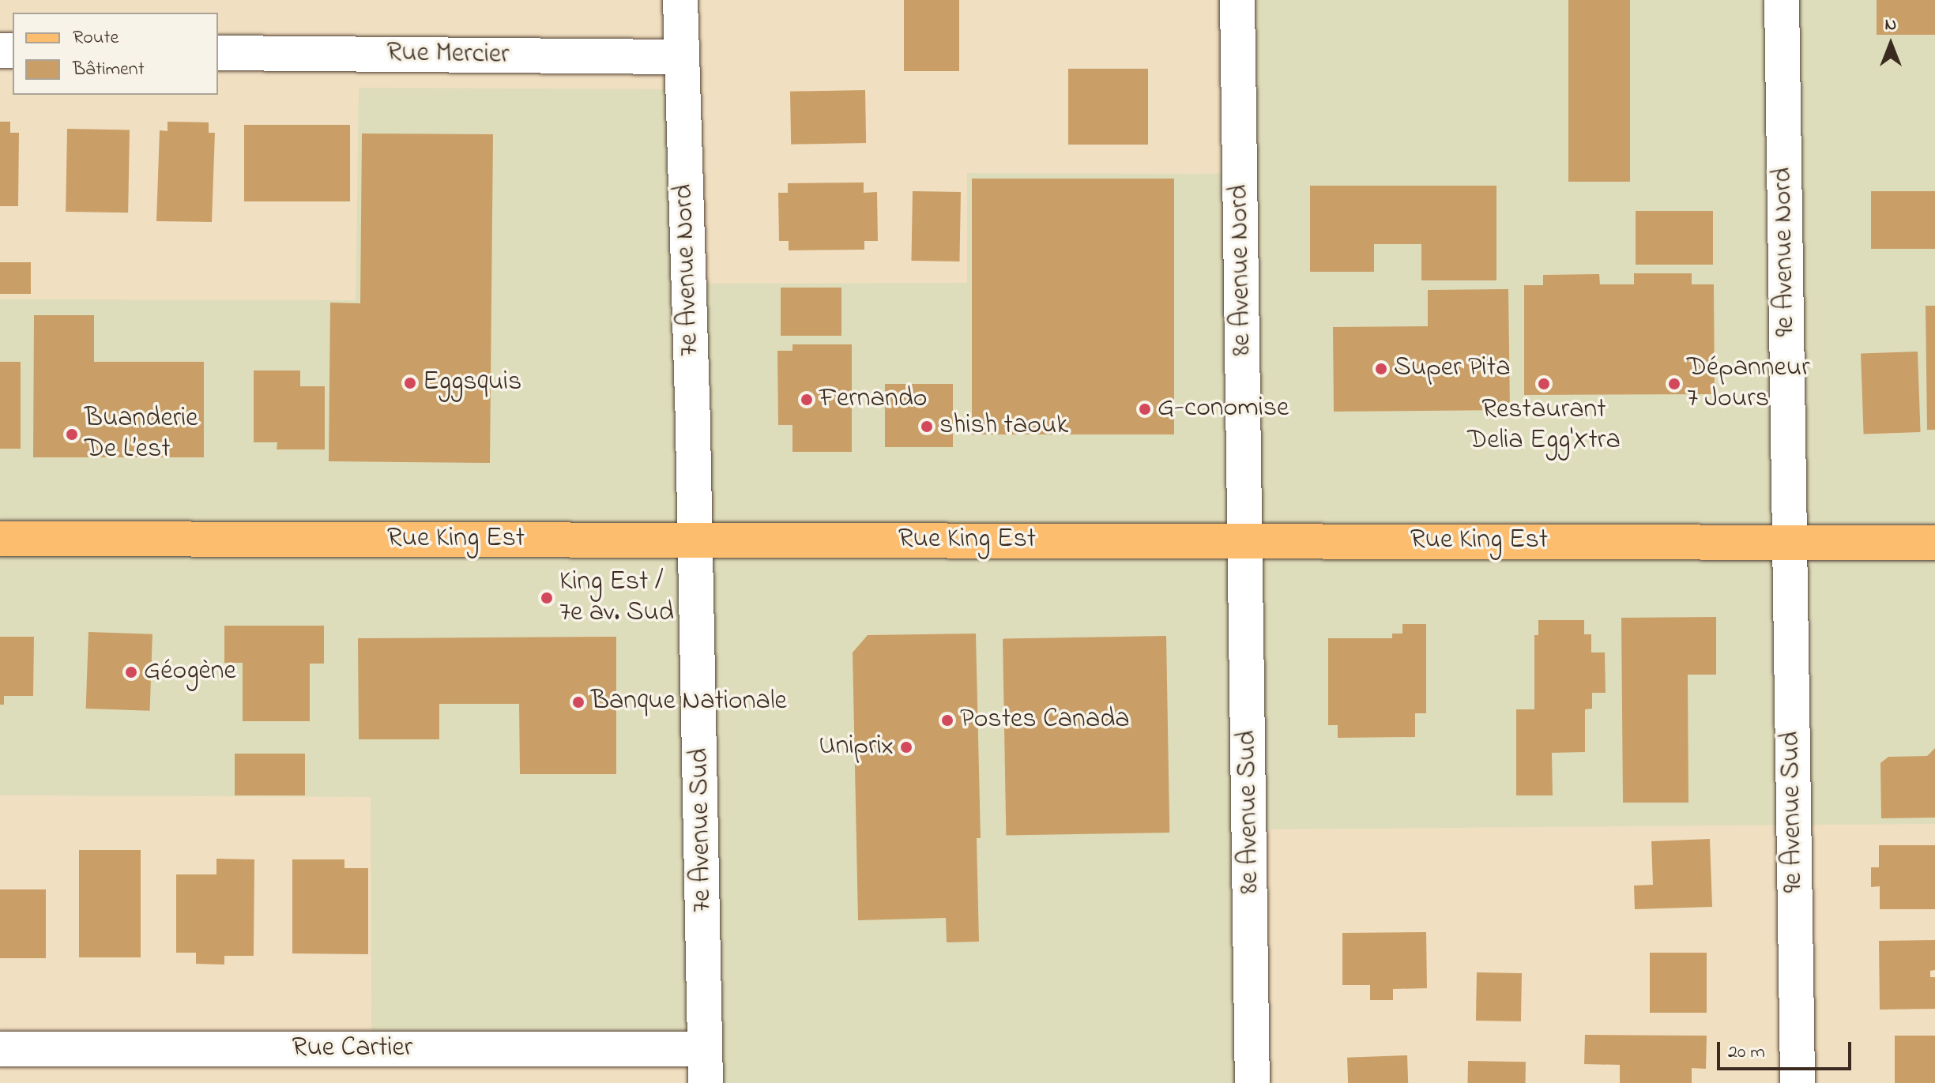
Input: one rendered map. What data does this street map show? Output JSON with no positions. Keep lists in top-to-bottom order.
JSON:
{
  "streets": {
    "main road": ["Rue King Est"],
    "street": [
      "Rue Mercier",
      "9e Avenue Nord",
      "7e Avenue Nord",
      "8e Avenue Nord",
      "8e Avenue Sud",
      "9e Avenue Sud",
      "7e Avenue Sud",
      "Rue Cartier"
    ]
  },
  "crossings": [
    ["Rue Mercier", "7e Avenue Nord"],
    ["9e Avenue Nord", "Rue King Est"],
    ["9e Avenue Nord", "9e Avenue Sud"],
    ["7e Avenue Nord", "Rue King Est"],
    ["7e Avenue Nord", "7e Avenue Sud"],
    ["8e Avenue Nord", "Rue King Est"],
    ["8e Avenue Nord", "8e Avenue Sud"],
    ["Rue King Est", "8e Avenue Sud"],
    ["Rue King Est", "9e Avenue Sud"],
    ["Rue King Est", "7e Avenue Sud"],
    ["7e Avenue Sud", "Rue Cartier"]
  ],
  "places": [
    "Super Pita",
    "Eggsquis",
    "Restaurant Delia Egg'Xtra",
    "Dépanneur 7 Jours",
    "Fernando",
    "G-conomise",
    "shish taouk",
    "Buanderie De L’est",
    "King Est / 7e av. Sud",
    "Géogène",
    "Banque Nationale",
    "Postes Canada",
    "Uniprix"
  ],
  "legend": ["Route", "Bâtiment"],
  "scale_bar": "20 m",
  "north": "top"
}
